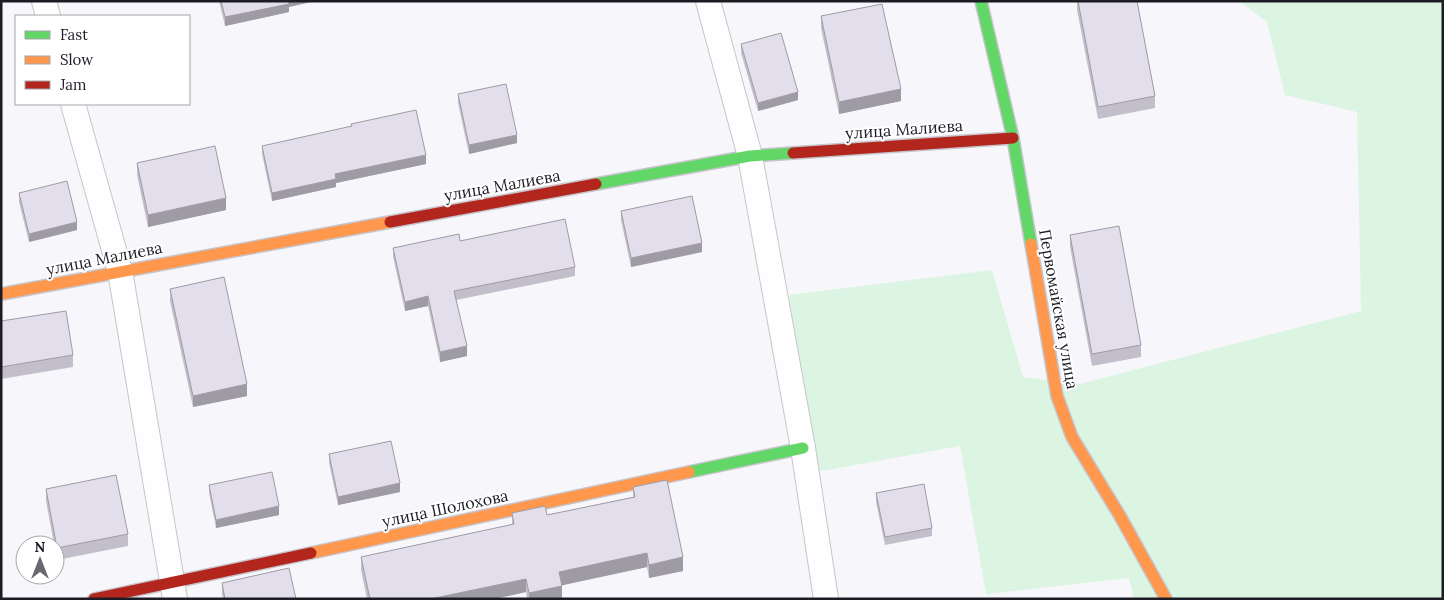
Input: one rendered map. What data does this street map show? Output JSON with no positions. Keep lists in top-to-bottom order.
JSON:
{
  "streets": {
    "street": ["улица Малиева", "Первомайская улица", "улица Шолохова"]
  },
  "crossings": [
    ["улица Малиева", "Первомайская улица"]
  ],
  "legend": ["Fast", "Slow", "Jam"],
  "north": "top"
}
